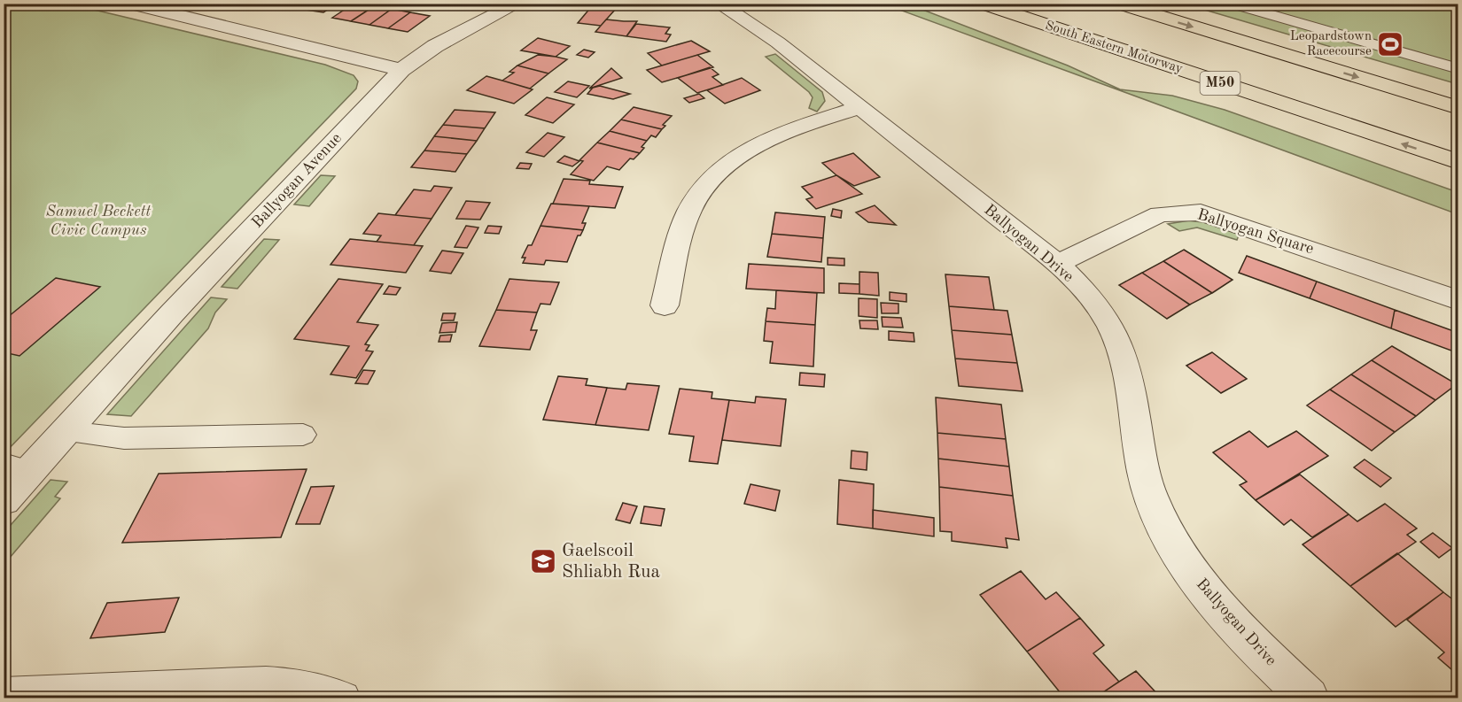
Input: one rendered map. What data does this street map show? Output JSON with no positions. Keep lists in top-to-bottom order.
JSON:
{
  "streets": {
    "highway": ["South Eastern Motorway", "M50"],
    "street": ["Ballyogan Avenue", "Ballyogan Square", "Ballyogan Drive"]
  },
  "crossings": [
    ["Ballyogan Square", "Ballyogan Drive"]
  ],
  "parks": ["Samuel Beckett Civic Campus"],
  "places": {
    "sports": ["Leopardstown Racecourse"],
    "school or university": ["Gaelscoil Shliabh Rua"]
  }
}
